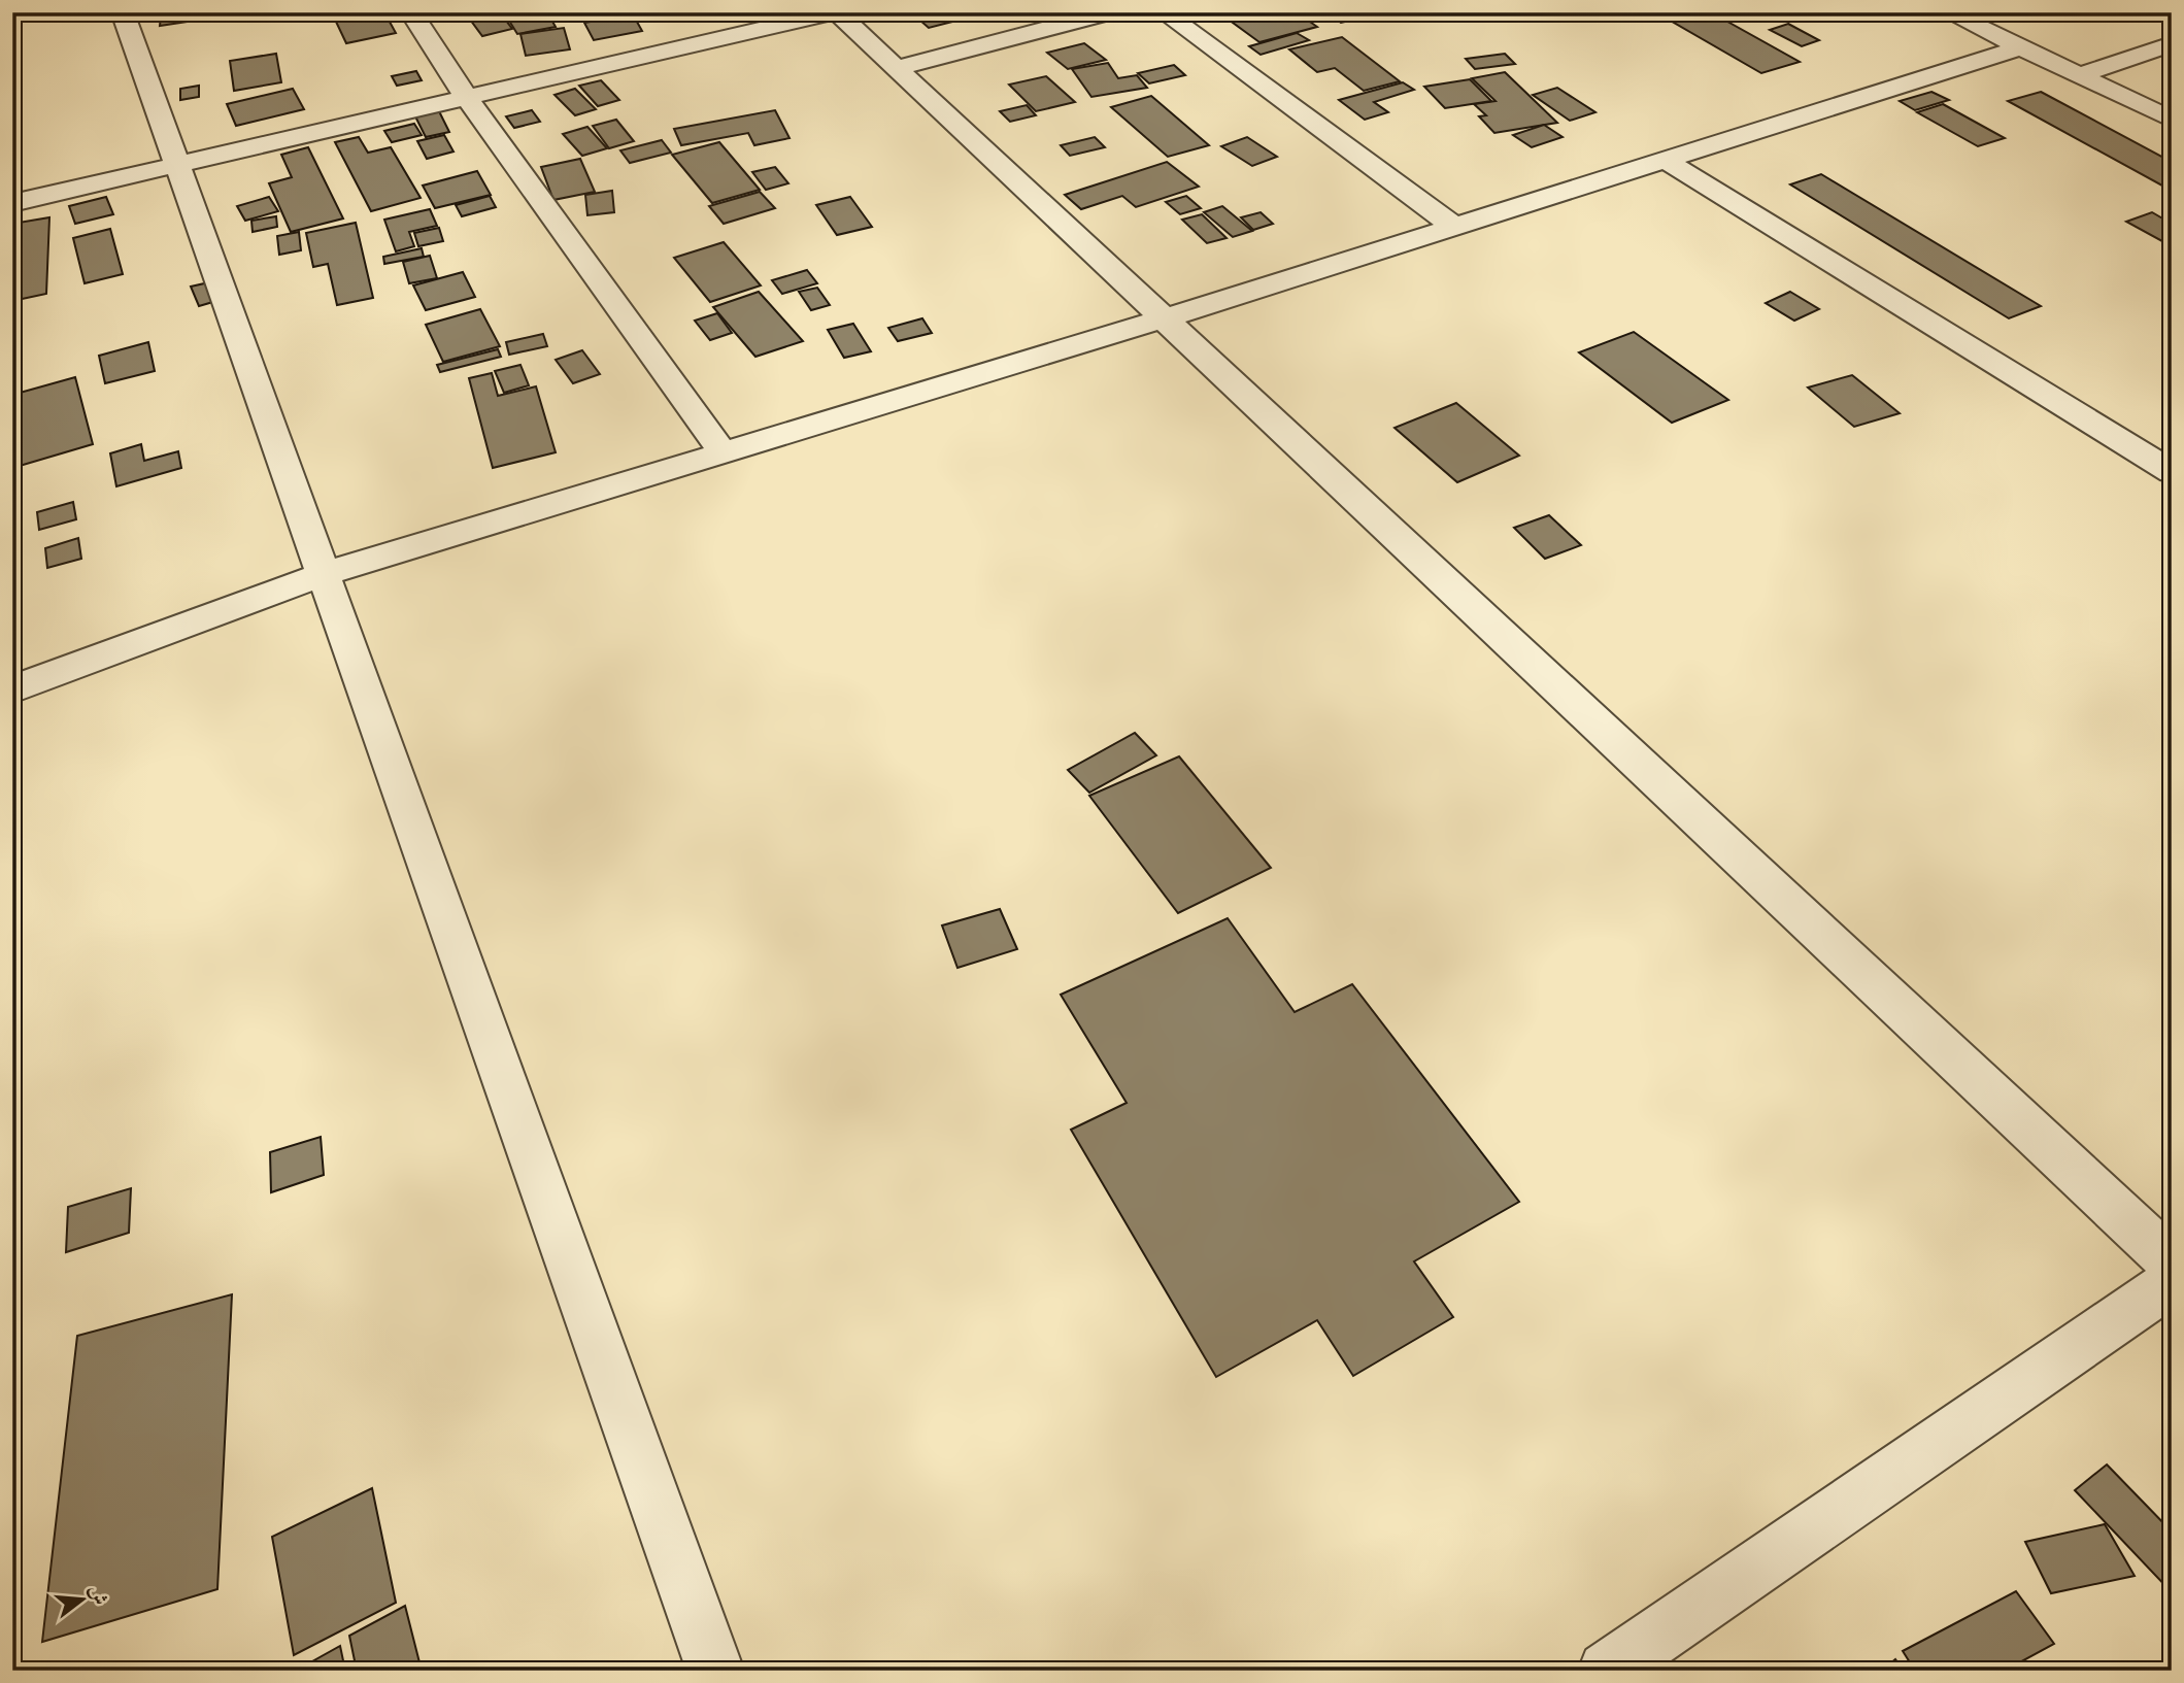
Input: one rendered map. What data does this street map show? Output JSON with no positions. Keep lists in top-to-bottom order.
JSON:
{
  "north": "right"
}
